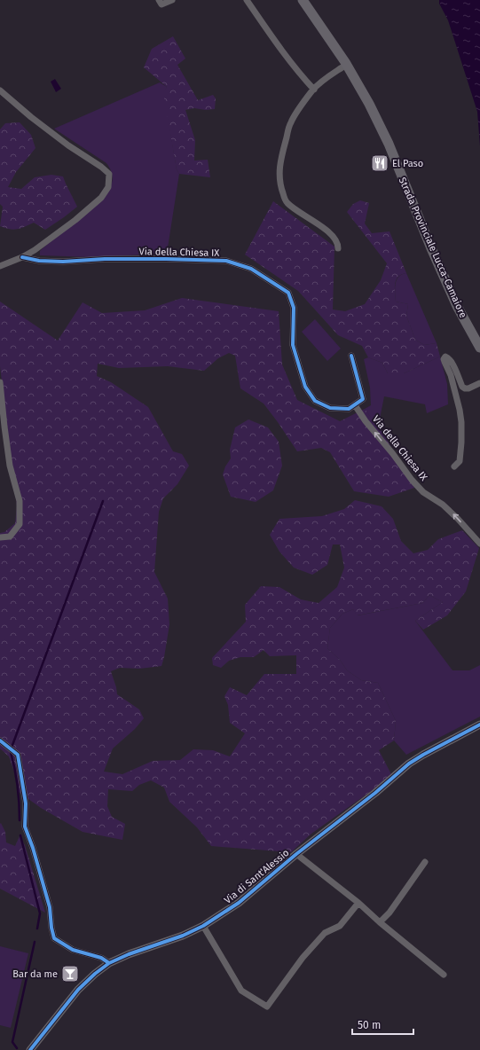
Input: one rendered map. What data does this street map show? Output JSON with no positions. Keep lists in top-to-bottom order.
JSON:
{
  "streets": {
    "main road": ["Strada Provinciale Lucca-Camaiore"],
    "street": ["Via della Chiesa IX", "Via di Sant'Alessio"]
  },
  "places": {
    "restaurant": ["El Paso"],
    "bar": ["Bar da me"]
  },
  "scale_bar": "50 m"
}
